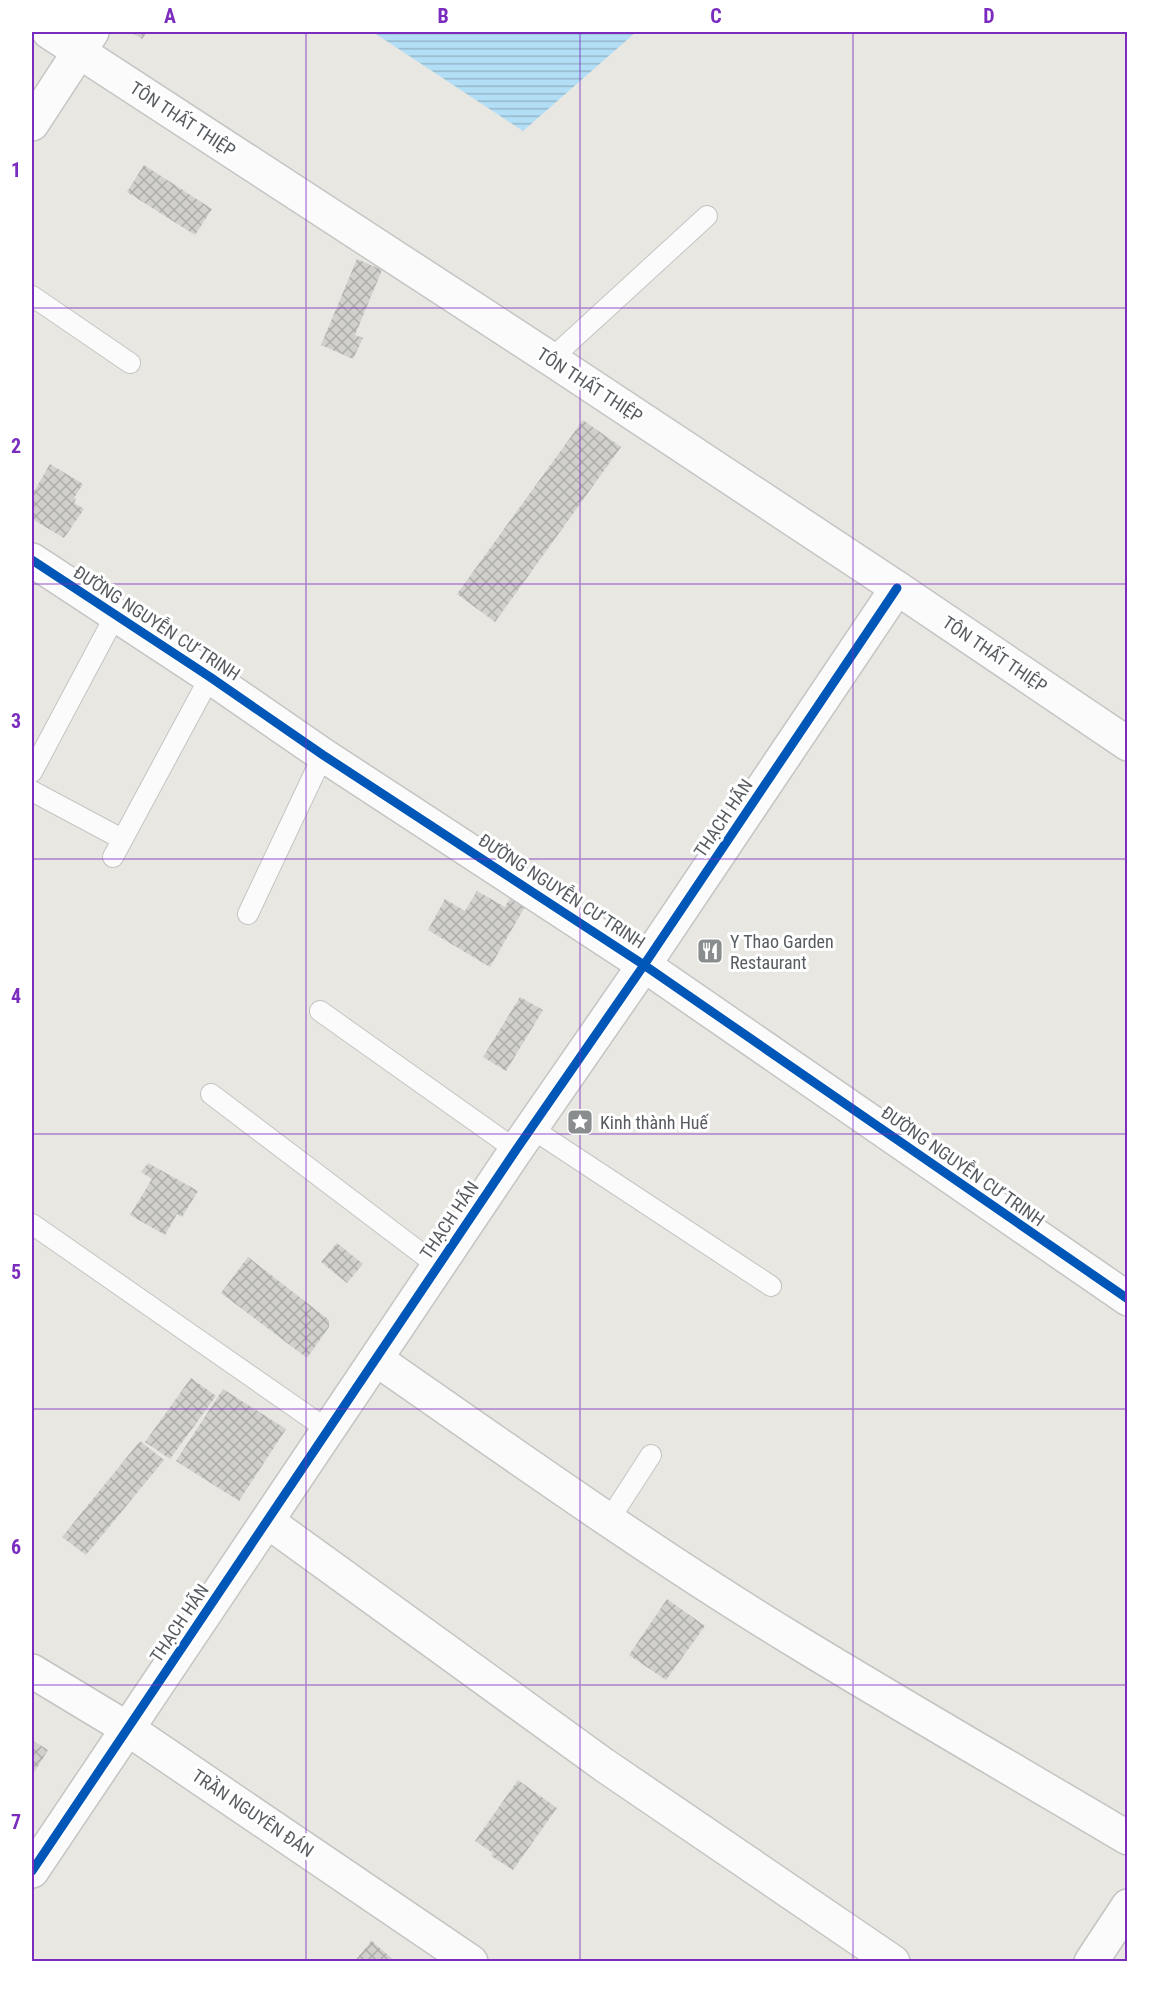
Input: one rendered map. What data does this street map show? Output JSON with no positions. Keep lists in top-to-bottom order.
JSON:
{
  "streets": {
    "street": [
      "TÔN THẤT THIỆP",
      "ĐƯỜNG NGUYỄN CƯ TRINH",
      "THẠCH HÃN",
      "TRẦN NGUYÊN ĐÁN"
    ]
  },
  "crossings": [
    ["TÔN THẤT THIỆP", "THẠCH HÃN"],
    ["ĐƯỜNG NGUYỄN CƯ TRINH", "THẠCH HÃN"],
    ["THẠCH HÃN", "TRẦN NGUYÊN ĐÁN"]
  ],
  "places": {
    "restaurant": ["Y Thao Garden Restaurant"],
    "place": ["Kinh thành Huế"]
  },
  "grid": {
    "columns": [
      "A",
      "B",
      "C",
      "D"
    ],
    "rows": [
      "1",
      "2",
      "3",
      "4",
      "5",
      "6",
      "7"
    ]
  }
}
